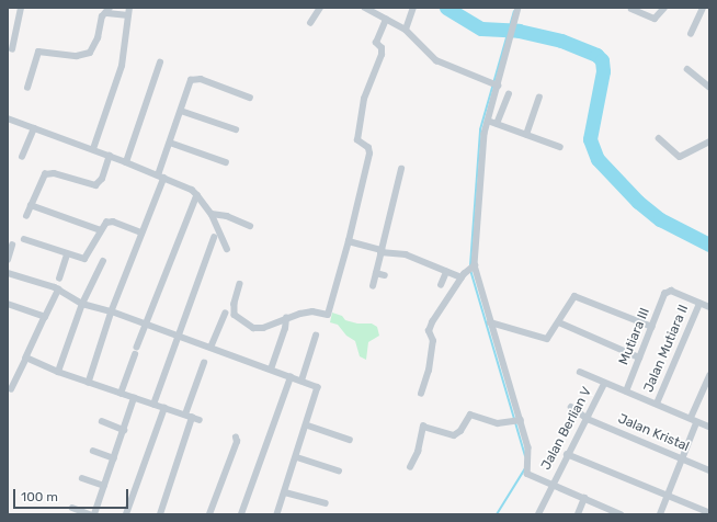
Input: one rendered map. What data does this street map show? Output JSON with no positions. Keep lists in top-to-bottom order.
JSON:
{
  "streets": {
    "street": [
      "Mutiara III",
      "Jalan Mutiara II",
      "Jalan Berlian V",
      "Jalan Kristal"
    ]
  },
  "crossings": [
    ["Mutiara III", "Jalan Mutiara II"],
    ["Jalan Berlian V", "Jalan Kristal"]
  ],
  "scale_bar": "100 m"
}
